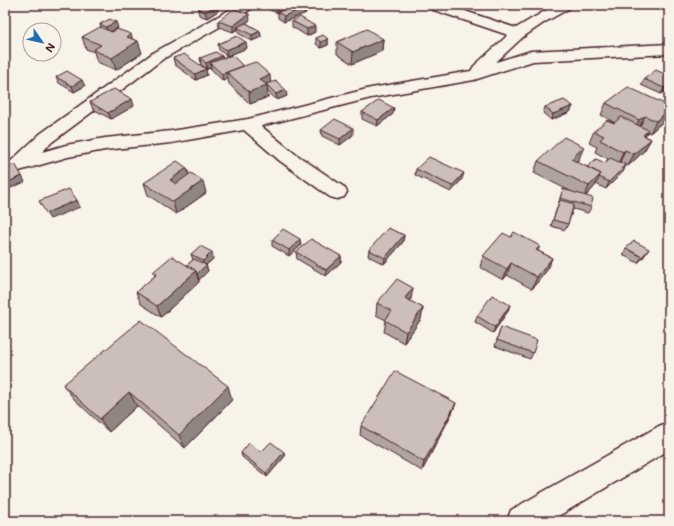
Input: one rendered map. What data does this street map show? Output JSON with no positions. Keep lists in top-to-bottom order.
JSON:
{
  "north": "bottom right"
}
